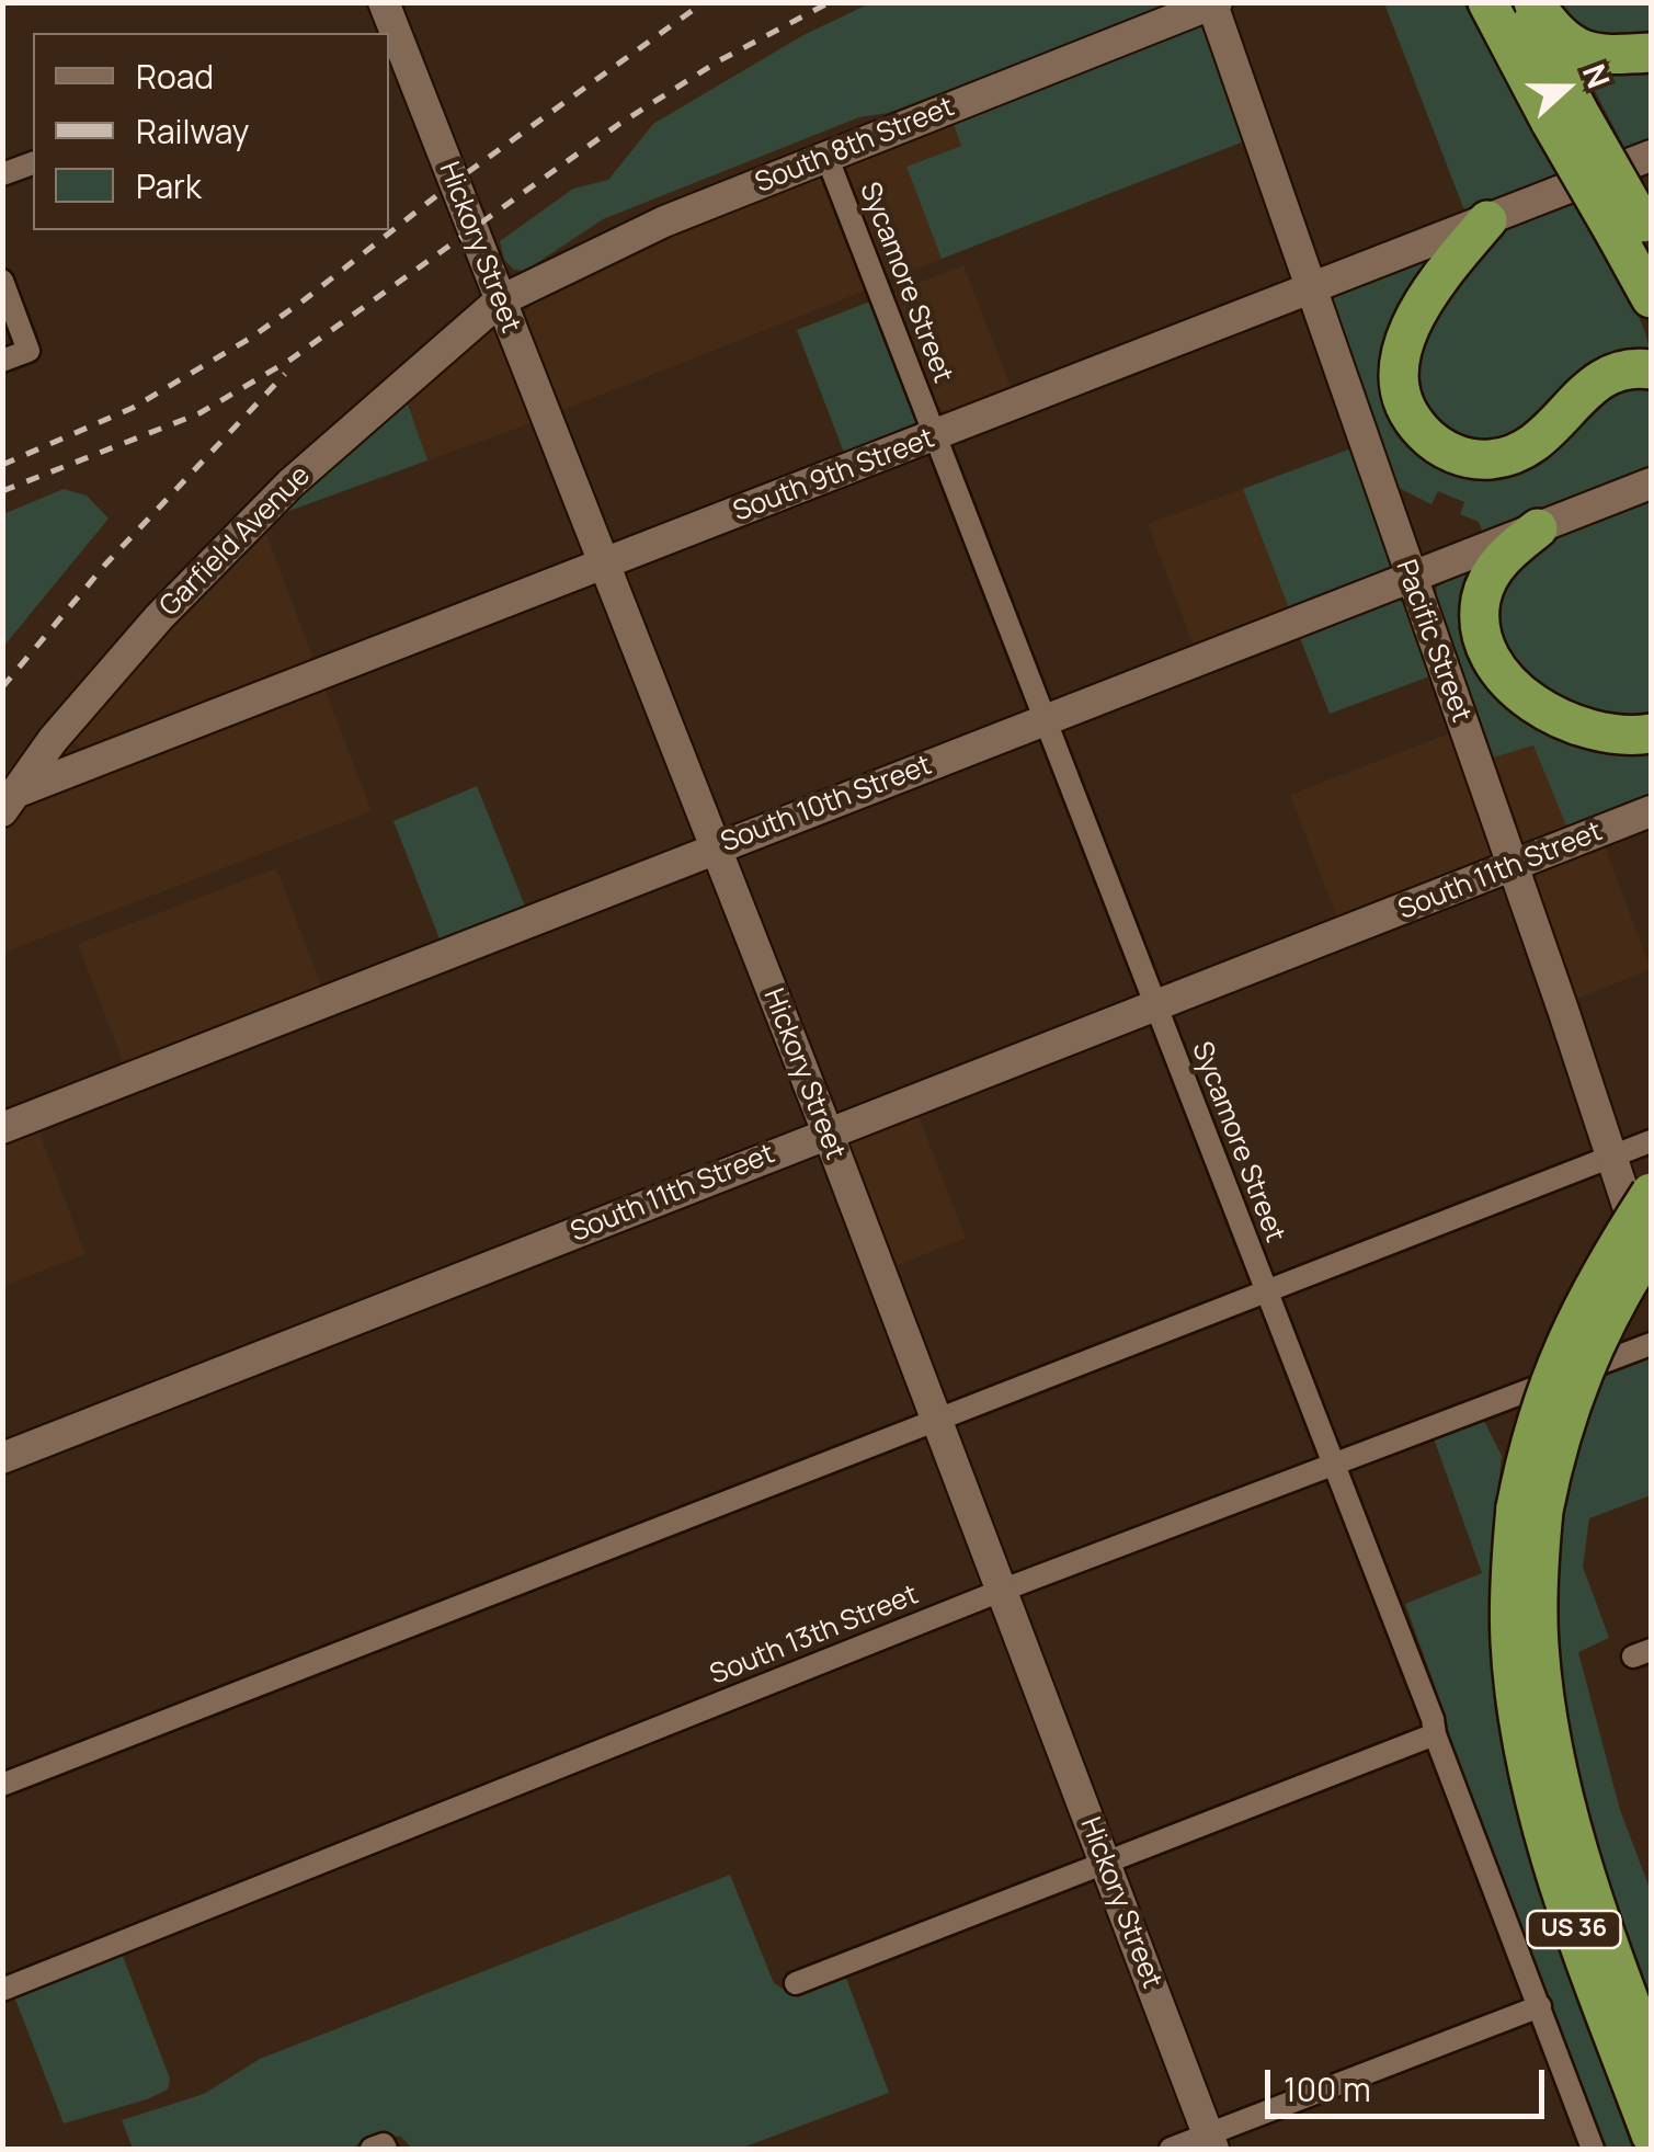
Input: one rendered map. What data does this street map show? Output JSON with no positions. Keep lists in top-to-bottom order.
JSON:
{
  "streets": {
    "highway": ["US 36"],
    "street": [
      "South 8th Street",
      "Hickory Street",
      "Sycamore Street",
      "South 9th Street",
      "Garfield Avenue",
      "Pacific Street",
      "South 10th Street",
      "South 11th Street",
      "South 13th Street"
    ]
  },
  "crossings": [
    ["South 8th Street", "Hickory Street"],
    ["South 8th Street", "Sycamore Street"],
    ["South 8th Street", "Garfield Avenue"],
    ["South 8th Street", "Pacific Street"],
    ["Hickory Street", "South 9th Street"],
    ["Hickory Street", "Garfield Avenue"],
    ["Hickory Street", "South 10th Street"],
    ["Hickory Street", "South 11th Street"],
    ["Hickory Street", "South 13th Street"],
    ["Sycamore Street", "South 9th Street"],
    ["Sycamore Street", "South 10th Street"],
    ["Sycamore Street", "South 11th Street"],
    ["Sycamore Street", "South 13th Street"],
    ["South 9th Street", "Garfield Avenue"],
    ["South 9th Street", "Pacific Street"],
    ["Pacific Street", "South 10th Street"],
    ["Pacific Street", "South 11th Street"]
  ],
  "legend": ["Road", "Railway", "Park"],
  "scale_bar": "100 m",
  "north": "right"
}
